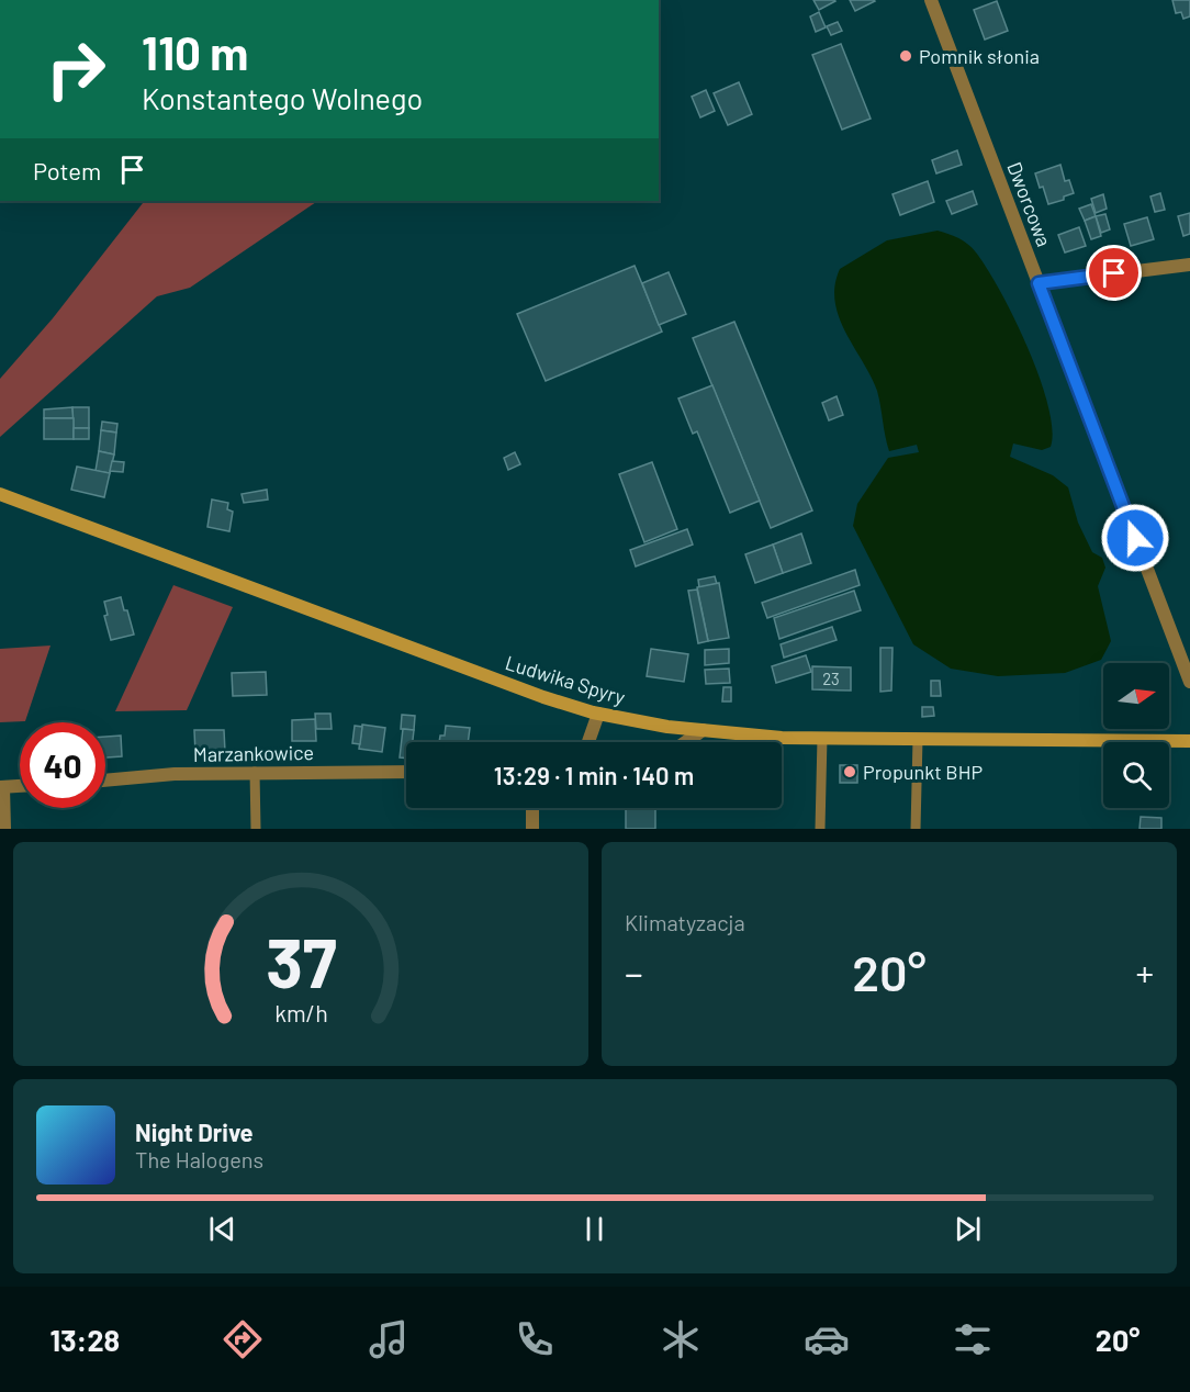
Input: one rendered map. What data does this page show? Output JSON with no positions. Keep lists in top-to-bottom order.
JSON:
{
  "streets": {
    "main road": ["Ludwika Spyry"],
    "street": ["Dworcowa", "Marzankowice"]
  },
  "places": ["Pomnik słonia", "Propunkt BHP"],
  "house_numbers": ["23"],
  "north": "right",
  "page": {
    "turn": ["110 m", "Konstantego Wolnego"],
    "then": "Potem",
    "limit": "40",
    "trip": "13:29 · 1 min · 140 m",
    "tile": "Klimatyzacja",
    "heat": ["−", "20°", "+"],
    "song": ["Night Drive", "The Halogens"],
    "tabs": ["13:28", "20°"],
    "gauge": ["37", "km/h"]
  }
}
